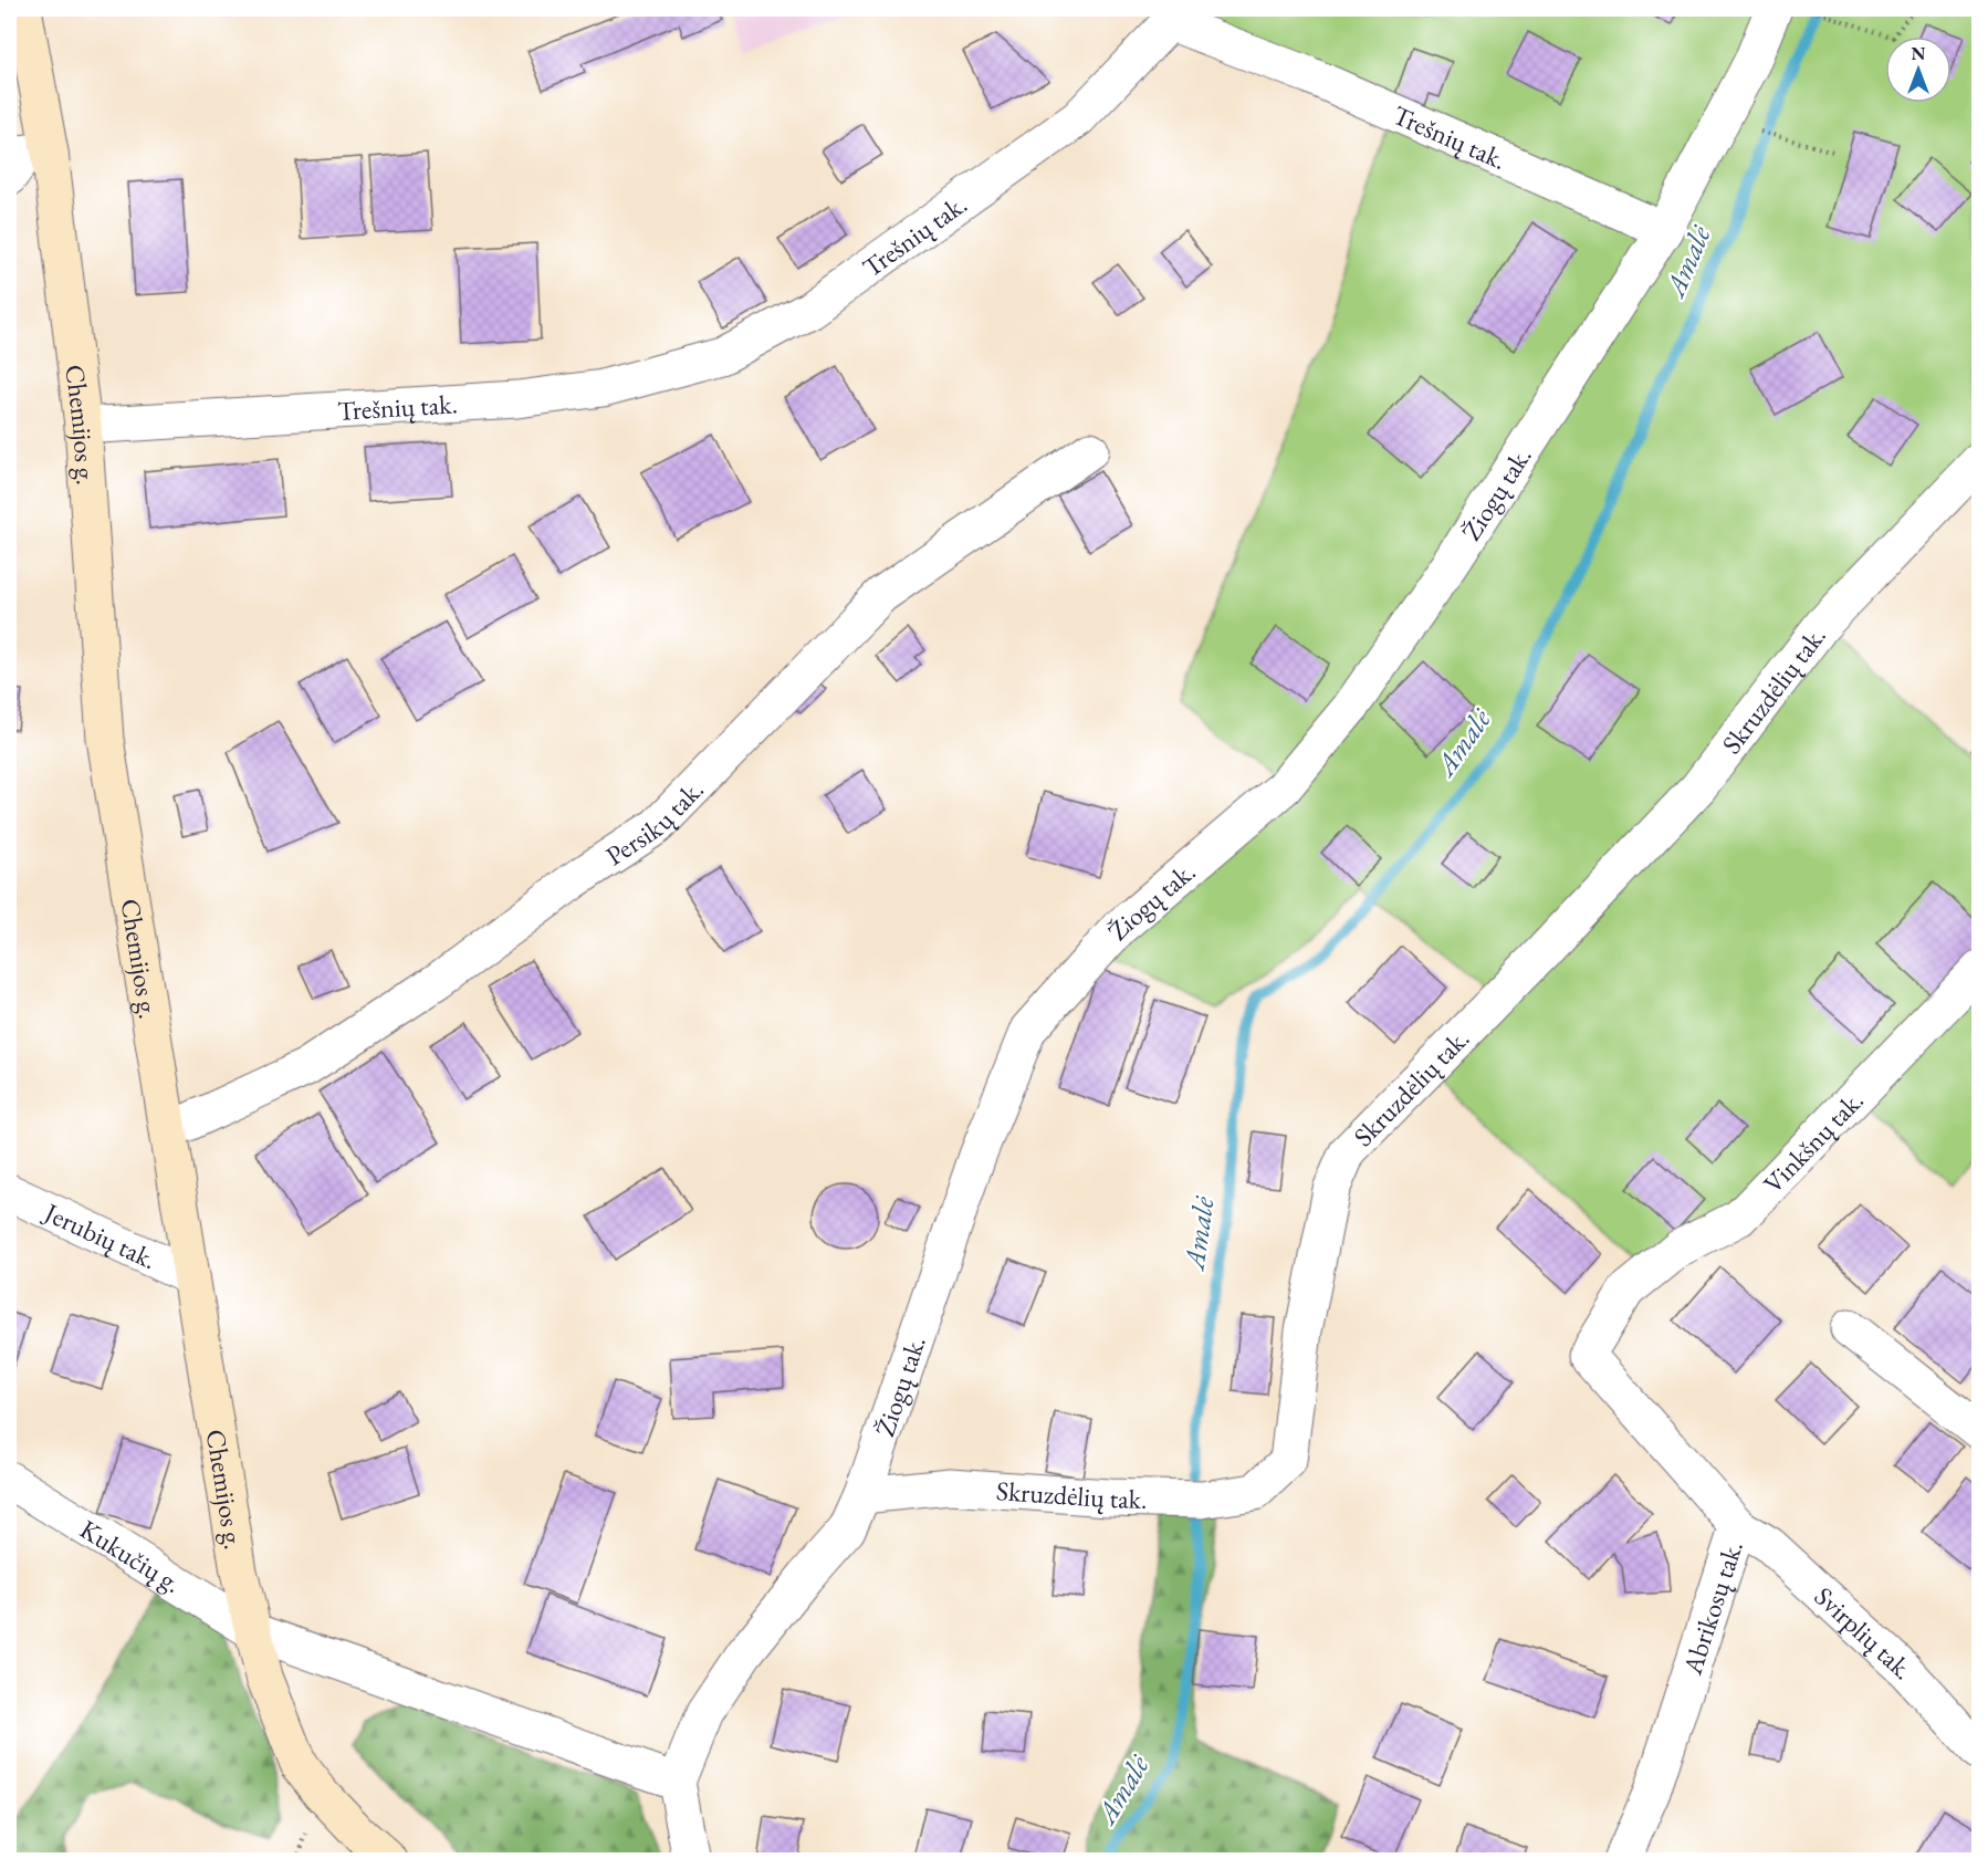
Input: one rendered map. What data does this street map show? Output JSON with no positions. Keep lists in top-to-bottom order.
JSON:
{
  "streets": {
    "main road": ["Chemijos g."],
    "street": [
      "Trešnių tak.",
      "Žiogų tak.",
      "Skruzdėlių tak.",
      "Persikų tak.",
      "Vinkšnų tak.",
      "Jerubių tak.",
      "Kukučių g.",
      "Abrikosų tak.",
      "Svirplių tak."
    ]
  },
  "crossings": [
    ["Trešnių tak.", "Chemijos g."],
    ["Trešnių tak.", "Žiogų tak."],
    ["Chemijos g.", "Persikų tak."],
    ["Chemijos g.", "Jerubių tak."],
    ["Chemijos g.", "Kukučių g."],
    ["Žiogų tak.", "Skruzdėlių tak."],
    ["Žiogų tak.", "Kukučių g."],
    ["Vinkšnų tak.", "Abrikosų tak."],
    ["Abrikosų tak.", "Svirplių tak."]
  ],
  "water": ["Amalė"],
  "north": "top"
}
